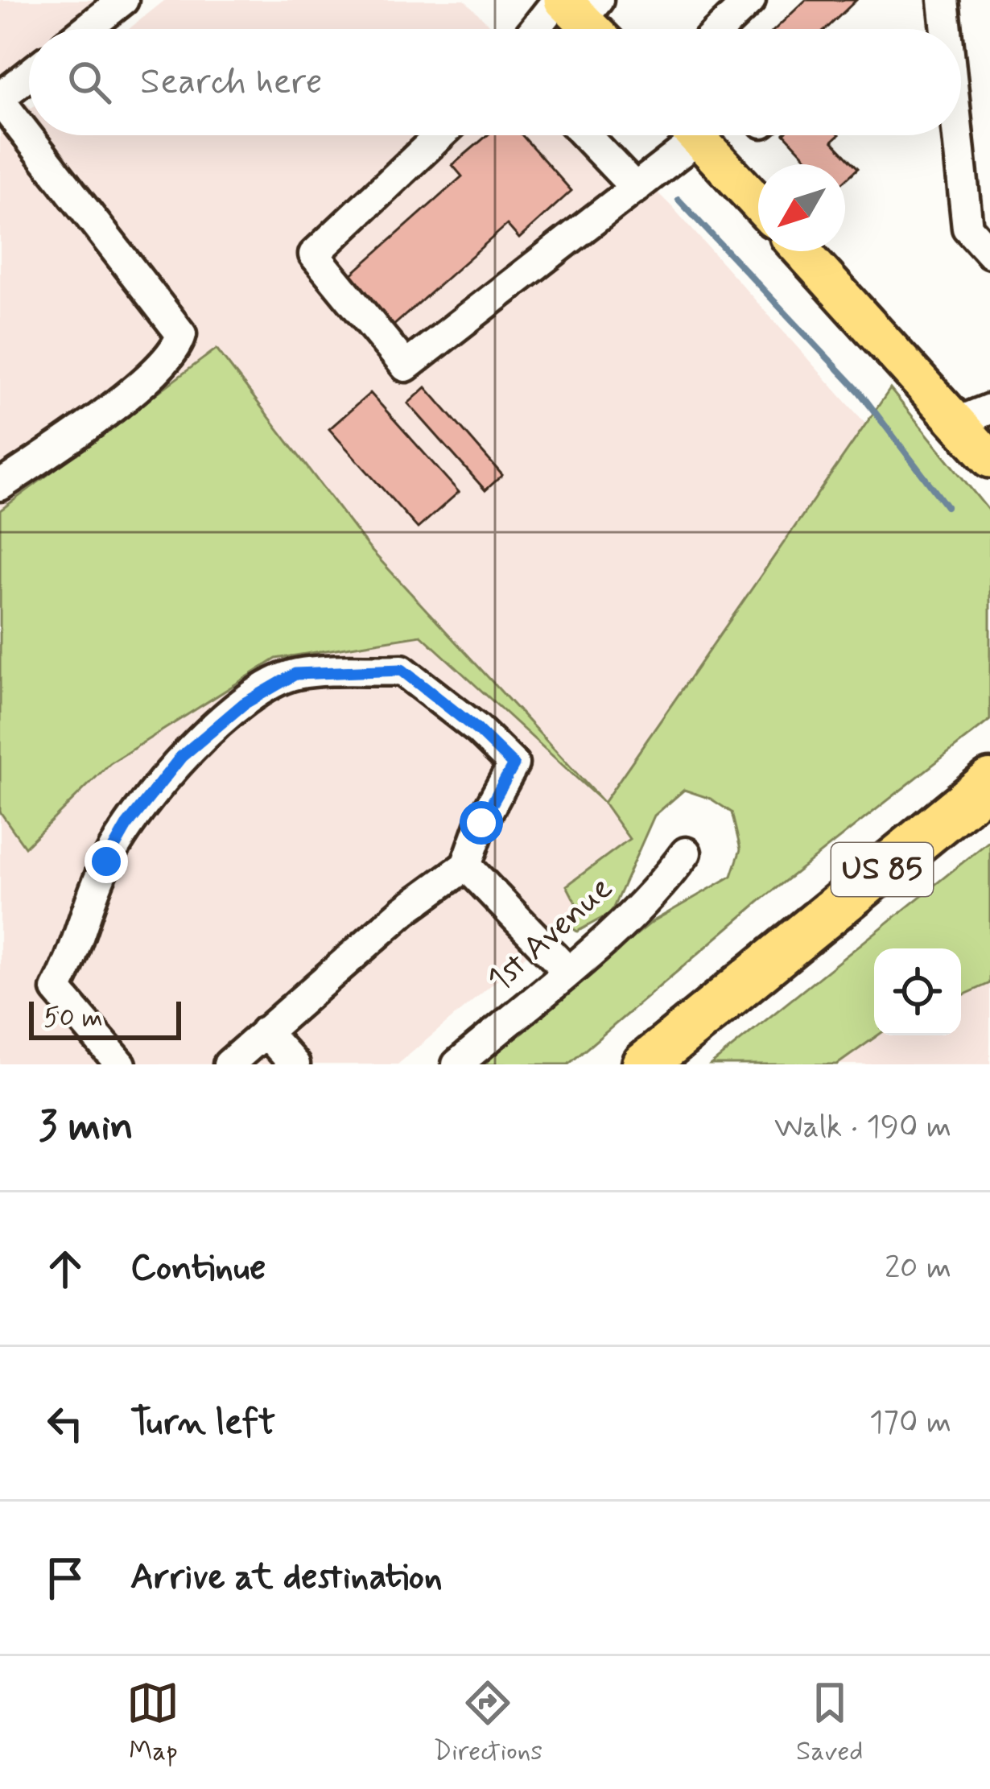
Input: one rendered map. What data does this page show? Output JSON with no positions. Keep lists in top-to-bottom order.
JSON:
{
  "streets": {
    "highway": ["US 85"],
    "street": ["1st Avenue"]
  },
  "scale_bar": "50 m",
  "north": "bottom left",
  "page": {
    "search": "Search here",
    "scale": "50 m",
    "heading": ["3 min", "Walk · 190 m"],
    "list": [
      ["Continue", "20 m"],
      ["Turn left", "170 m"],
      "Arrive at destination"
    ],
    "nav": ["Map", "Directions", "Saved"]
  }
}
